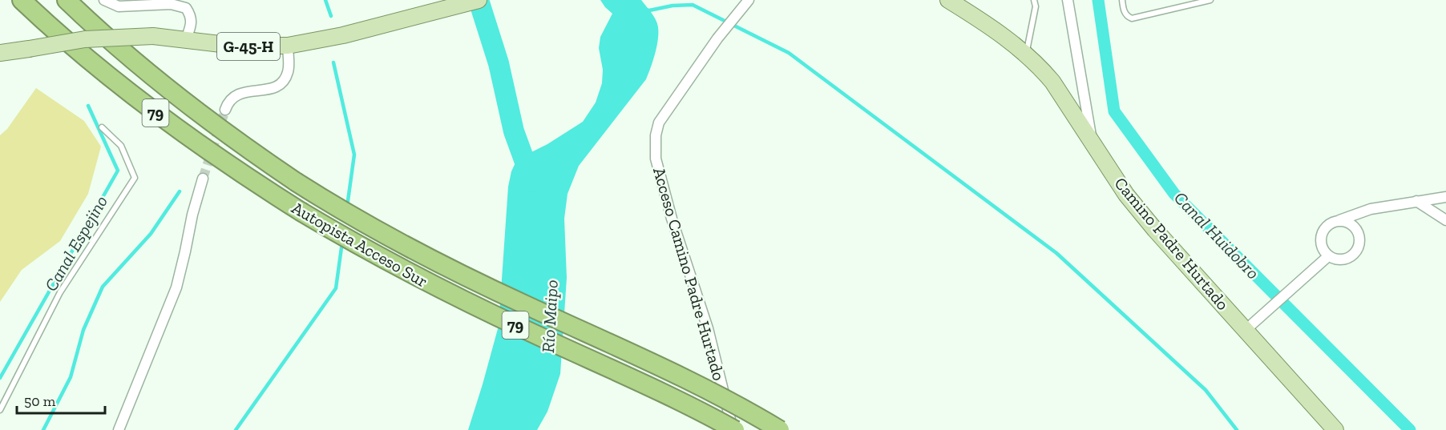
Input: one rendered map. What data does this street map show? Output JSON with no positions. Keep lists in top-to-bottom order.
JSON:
{
  "streets": {
    "highway": ["79", "Autopista Acceso Sur"],
    "main road": ["G-45-H", "Camino Padre Hurtado"],
    "street": ["Acceso Camino Padre Hurtado"]
  },
  "crossings": [
    ["Autopista Acceso Sur", "Acceso Camino Padre Hurtado"]
  ],
  "water": ["Canal Huidobro", "Canal Espejino", "Río Maipo"],
  "scale_bar": "50 m"
}
